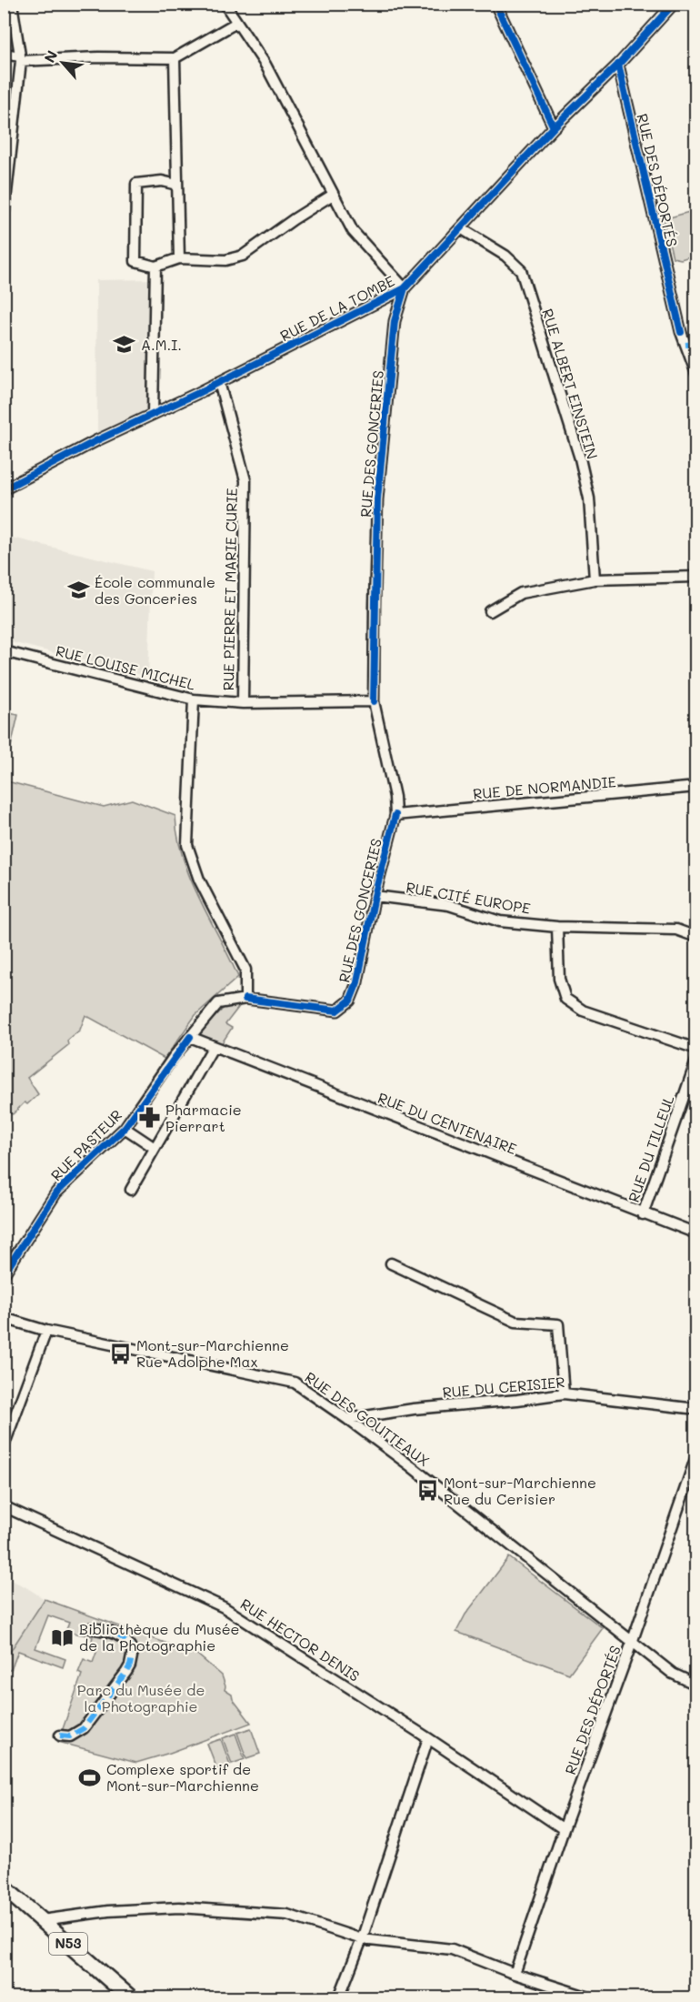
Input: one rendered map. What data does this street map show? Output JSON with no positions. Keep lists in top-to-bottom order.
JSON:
{
  "streets": {
    "main road": ["N53"],
    "street": [
      "RUE DES DÉPORTÉS",
      "RUE DE LA TOMBE",
      "RUE ALBERT EINSTEIN",
      "RUE DES GONCERIES",
      "RUE PIERRE ET MARIE CURIE",
      "RUE LOUISE MICHEL",
      "RUE DE NORMANDIE",
      "RUE CITÉ EUROPE",
      "RUE DU CENTENAIRE",
      "RUE PASTEUR",
      "RUE DU TILLEUL",
      "RUE DU CERISIER",
      "RUE DES GOUTTEAUX",
      "RUE HECTOR DENIS"
    ]
  },
  "crossings": [
    ["RUE DES DÉPORTÉS", "RUE DE LA TOMBE"],
    ["RUE DES DÉPORTÉS", "RUE DES GOUTTEAUX"],
    ["RUE DES DÉPORTÉS", "RUE HECTOR DENIS"],
    ["RUE DE LA TOMBE", "RUE ALBERT EINSTEIN"],
    ["RUE DE LA TOMBE", "RUE DES GONCERIES"],
    ["RUE DE LA TOMBE", "RUE PIERRE ET MARIE CURIE"],
    ["RUE DES GONCERIES", "RUE LOUISE MICHEL"],
    ["RUE DES GONCERIES", "RUE DE NORMANDIE"],
    ["RUE DES GONCERIES", "RUE CITÉ EUROPE"],
    ["RUE DES GONCERIES", "RUE PASTEUR"],
    ["RUE PIERRE ET MARIE CURIE", "RUE LOUISE MICHEL"],
    ["RUE DU CENTENAIRE", "RUE PASTEUR"],
    ["RUE DU CENTENAIRE", "RUE DU TILLEUL"],
    ["RUE DU CERISIER", "RUE DES GOUTTEAUX"]
  ],
  "parks": ["Parc du Musée de la Photographie"],
  "places": {
    "school or university": ["A.M.I.", "École communale des Gonceries"],
    "pharmacy": ["Pharmacie Pierrart"],
    "bus stop": ["Mont-sur-Marchienne Rue Adolphe Max", "Mont-sur-Marchienne Rue du Cerisier"],
    "library": ["Bibliothèque du Musée de la Photographie"],
    "sports": ["Complexe sportif de Mont-sur-Marchienne"]
  },
  "north": "top left"
}
